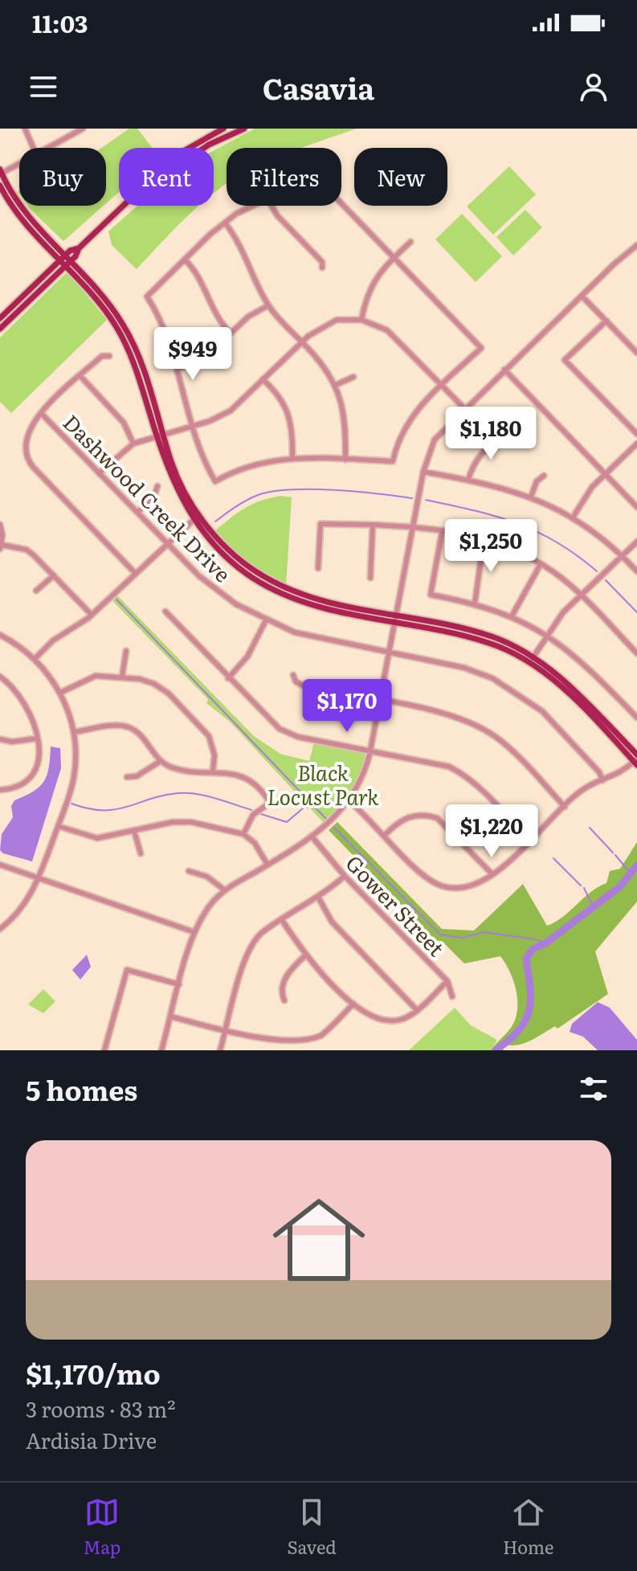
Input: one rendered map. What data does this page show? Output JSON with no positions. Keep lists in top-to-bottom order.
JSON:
{
  "streets": {
    "street": ["Dashwood Creek Drive", "Gower Street"]
  },
  "parks": ["Black Locust Park"],
  "page": {
    "status": "11:03",
    "header": "Casavia",
    "chip": [
      "Buy",
      "Rent",
      "Filters",
      "New"
    ],
    "price": [
      "$949",
      "$1,180",
      "$1,250",
      "$1,170",
      "$1,220"
    ],
    "heading": "5 homes",
    "list": [
      {
        "name": "$1,170/mo",
        "note": "3 rooms · 83 m² · Ardisia Drive"
      }
    ],
    "tabs": ["Map", "Saved", "Home"]
  }
}
